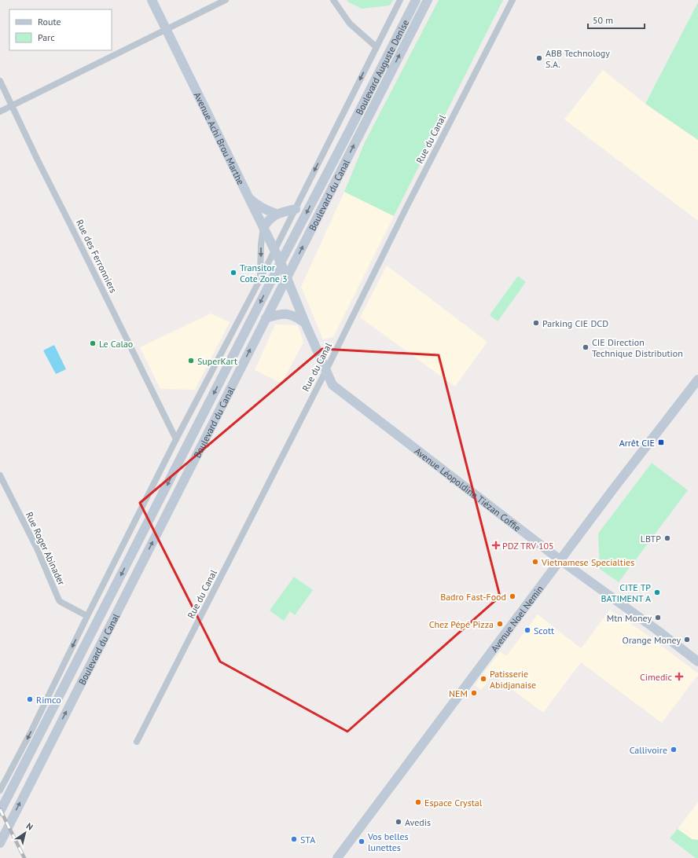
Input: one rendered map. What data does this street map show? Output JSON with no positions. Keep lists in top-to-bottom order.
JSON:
{
  "streets": {
    "main road": [
      "Boulevard Auguste Denise",
      "Avenue Achi Brou Marthe",
      "Boulevard du Canal",
      "Avenue Léopoldine Tiézan Coffie",
      "Avenue Noel Nemin"
    ],
    "street": ["Rue du Canal", "Rue des Ferronniers", "Rue Roger Abinader"]
  },
  "crossings": [
    ["Boulevard Auguste Denise", "Boulevard du Canal"],
    ["Avenue Achi Brou Marthe", "Boulevard du Canal"],
    ["Avenue Achi Brou Marthe", "Avenue Léopoldine Tiézan Coffie"],
    ["Rue du Canal", "Avenue Léopoldine Tiézan Coffie"],
    ["Boulevard du Canal", "Avenue Léopoldine Tiézan Coffie"],
    ["Avenue Léopoldine Tiézan Coffie", "Avenue Noel Nemin"]
  ],
  "places": {
    "other": [
      "ABB Technology S.A.",
      "Transitor Cote Zone 3",
      "Parking CIE DCD",
      "Le Calao",
      "CIE Direction Technique Distribution",
      "SuperKart",
      "LBTP",
      "Vietnamese Specialties",
      "CITE TP BATIMENT A",
      "Badro Fast-Food",
      "Mtn Money",
      "Chez Pépé Pizza",
      "Scott",
      "Orange Money",
      "Patisserie Abidjanaise",
      "NEM",
      "Rimco",
      "Callivoire",
      "Espace Crystal",
      "Avedis",
      "STA",
      "Vos belles lunettes"
    ],
    "transit": ["Arrêt CIE"],
    "health": ["PDZ TRV 105", "Cimedic"]
  },
  "legend": ["Route", "Parc"],
  "scale_bar": "50 m",
  "north": "top right"
}
